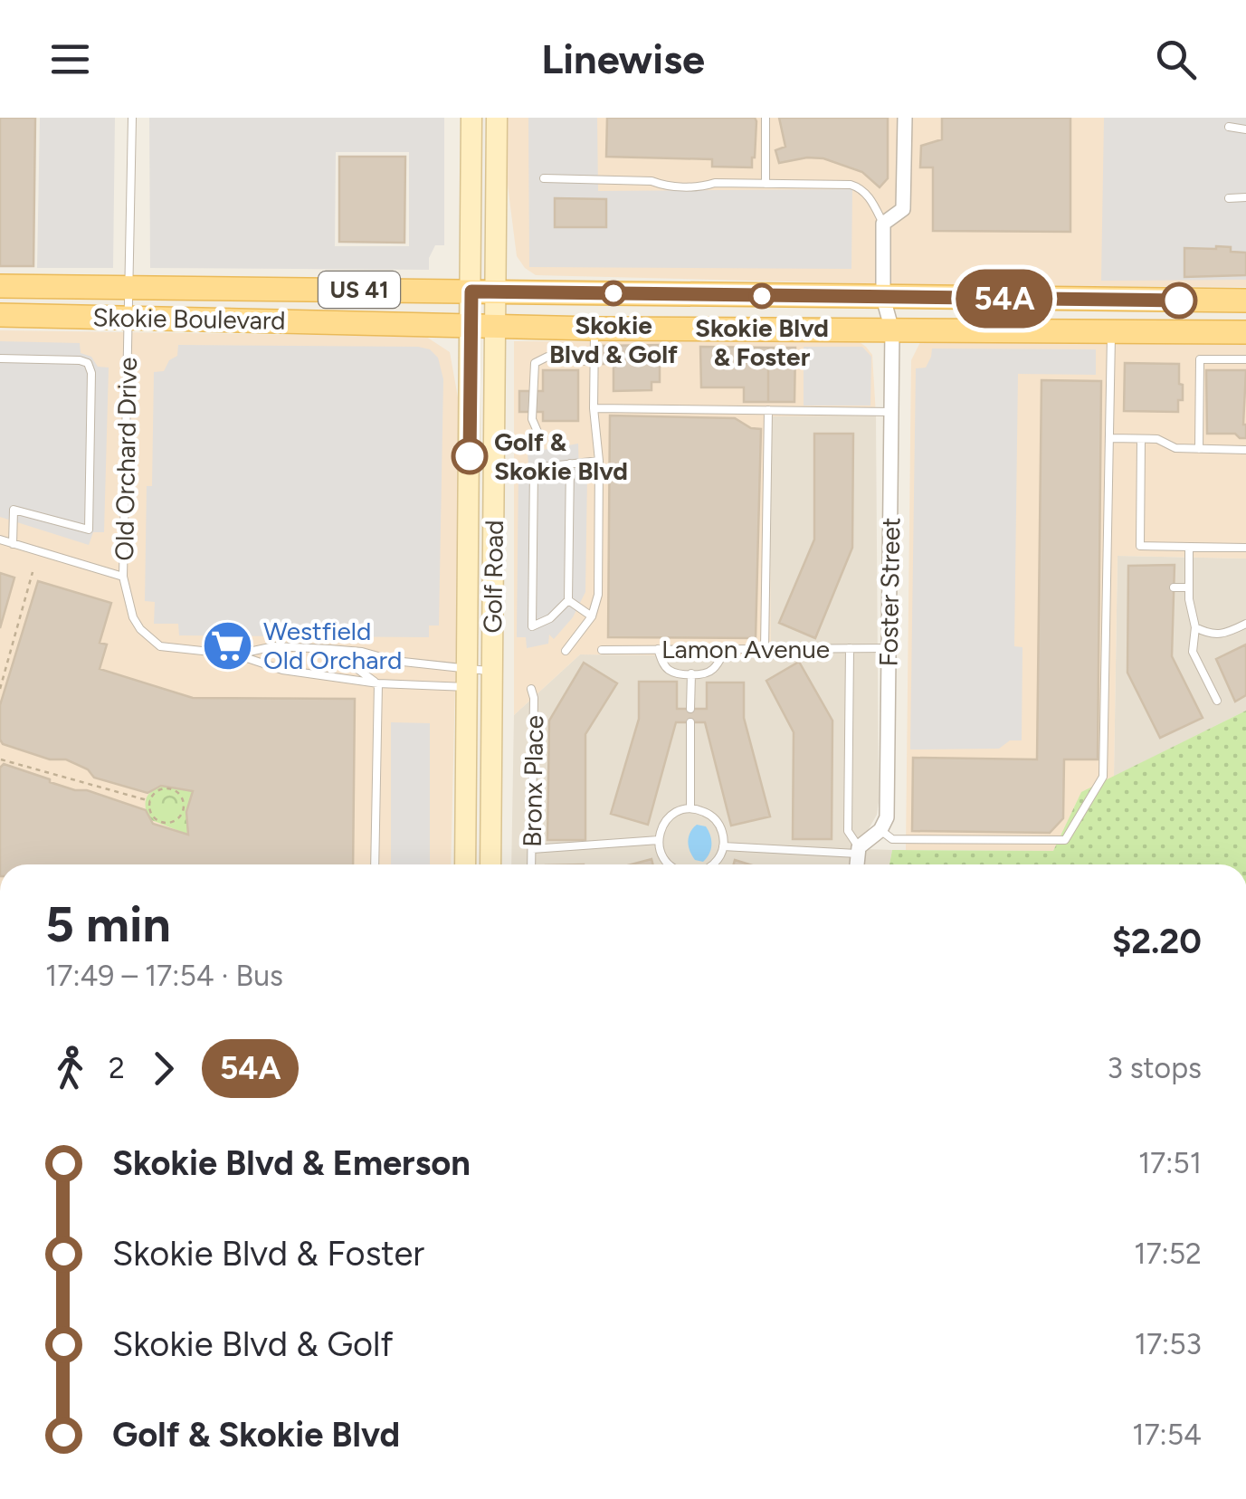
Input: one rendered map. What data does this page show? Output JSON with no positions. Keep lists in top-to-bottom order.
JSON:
{
  "streets": {
    "main road": ["US 41", "Skokie Boulevard", "Golf Road"],
    "street": ["Foster Street"],
    "lane": ["Old Orchard Drive", "Lamon Avenue", "Bronx Place"]
  },
  "crossings": [
    ["Skokie Boulevard", "Old Orchard Drive"],
    ["Skokie Boulevard", "Golf Road"],
    ["Skokie Boulevard", "Foster Street"],
    ["Old Orchard Drive", "Golf Road"],
    ["Foster Street", "Lamon Avenue"]
  ],
  "places": {
    "other": ["Skokie Blvd & Golf", "Skokie Blvd & Foster", "Golf & Skokie Blvd"],
    "supermarket": ["Westfield Old Orchard"]
  },
  "lines": ["bus line 54A"],
  "page": {
    "header": "Linewise",
    "on_map": "54A",
    "heading": ["5 min", "17:49 – 17:54 · Bus", "$2.20"],
    "legs": ["2", "54A", "3 stops"],
    "list": [
      {
        "name": "Skokie Blvd & Emerson",
        "value": "17:51"
      },
      {
        "name": "Skokie Blvd & Foster",
        "value": "17:52"
      },
      {
        "name": "Skokie Blvd & Golf",
        "value": "17:53"
      },
      {
        "name": "Golf & Skokie Blvd",
        "value": "17:54"
      }
    ]
  }
}
